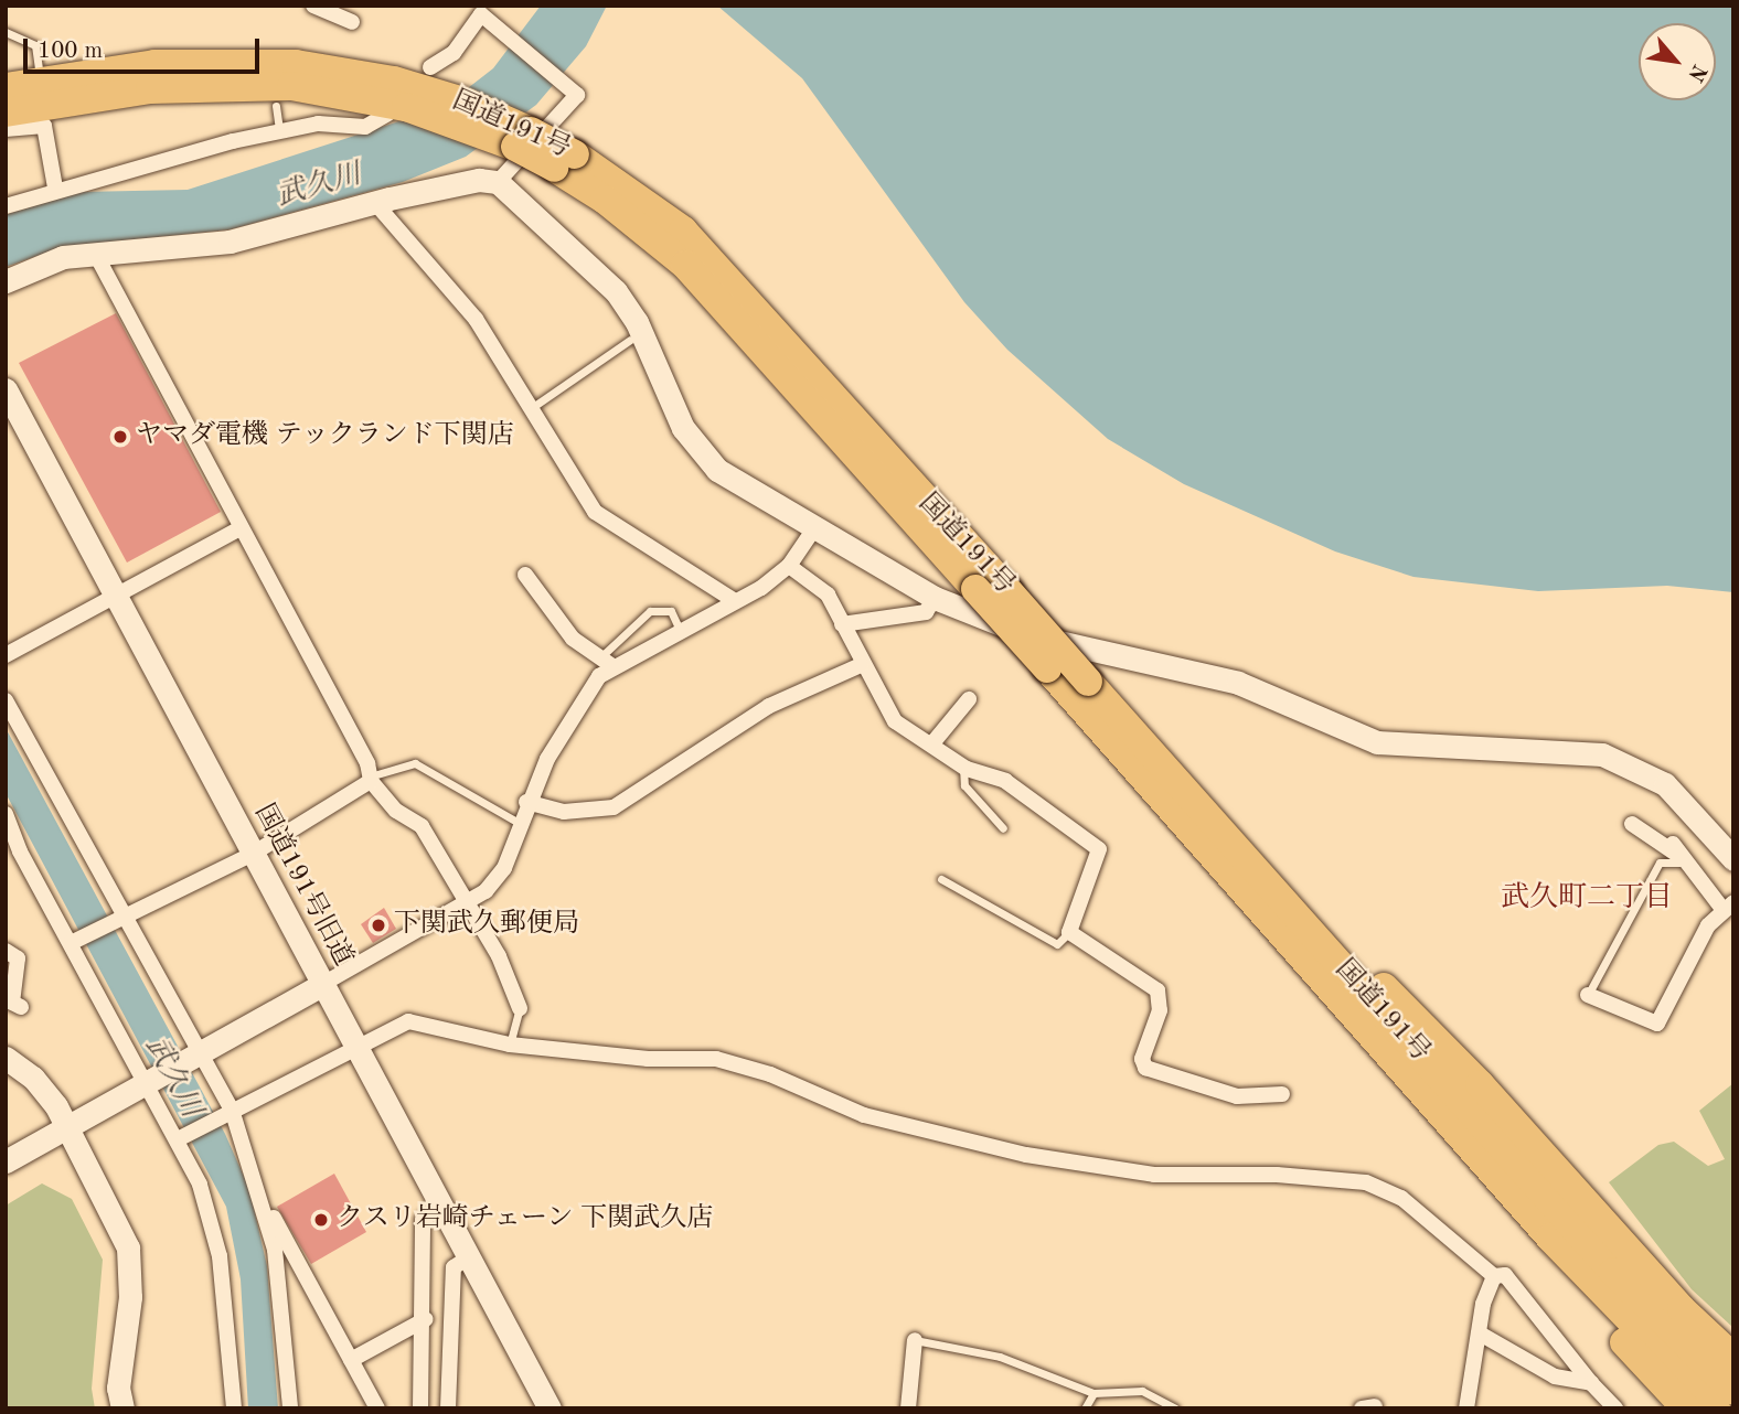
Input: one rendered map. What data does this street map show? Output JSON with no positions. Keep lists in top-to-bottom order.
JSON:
{
  "streets": {
    "highway": ["国道191号"],
    "street": ["国道191号旧道"]
  },
  "districts": ["武久町二丁目"],
  "water": ["武久川"],
  "places": ["ヤマダ電機 テックランド下関店", "下関武久郵便局", "クスリ岩崎チェーン 下関武久店"],
  "scale_bar": "100 m",
  "north": "bottom right"
}
